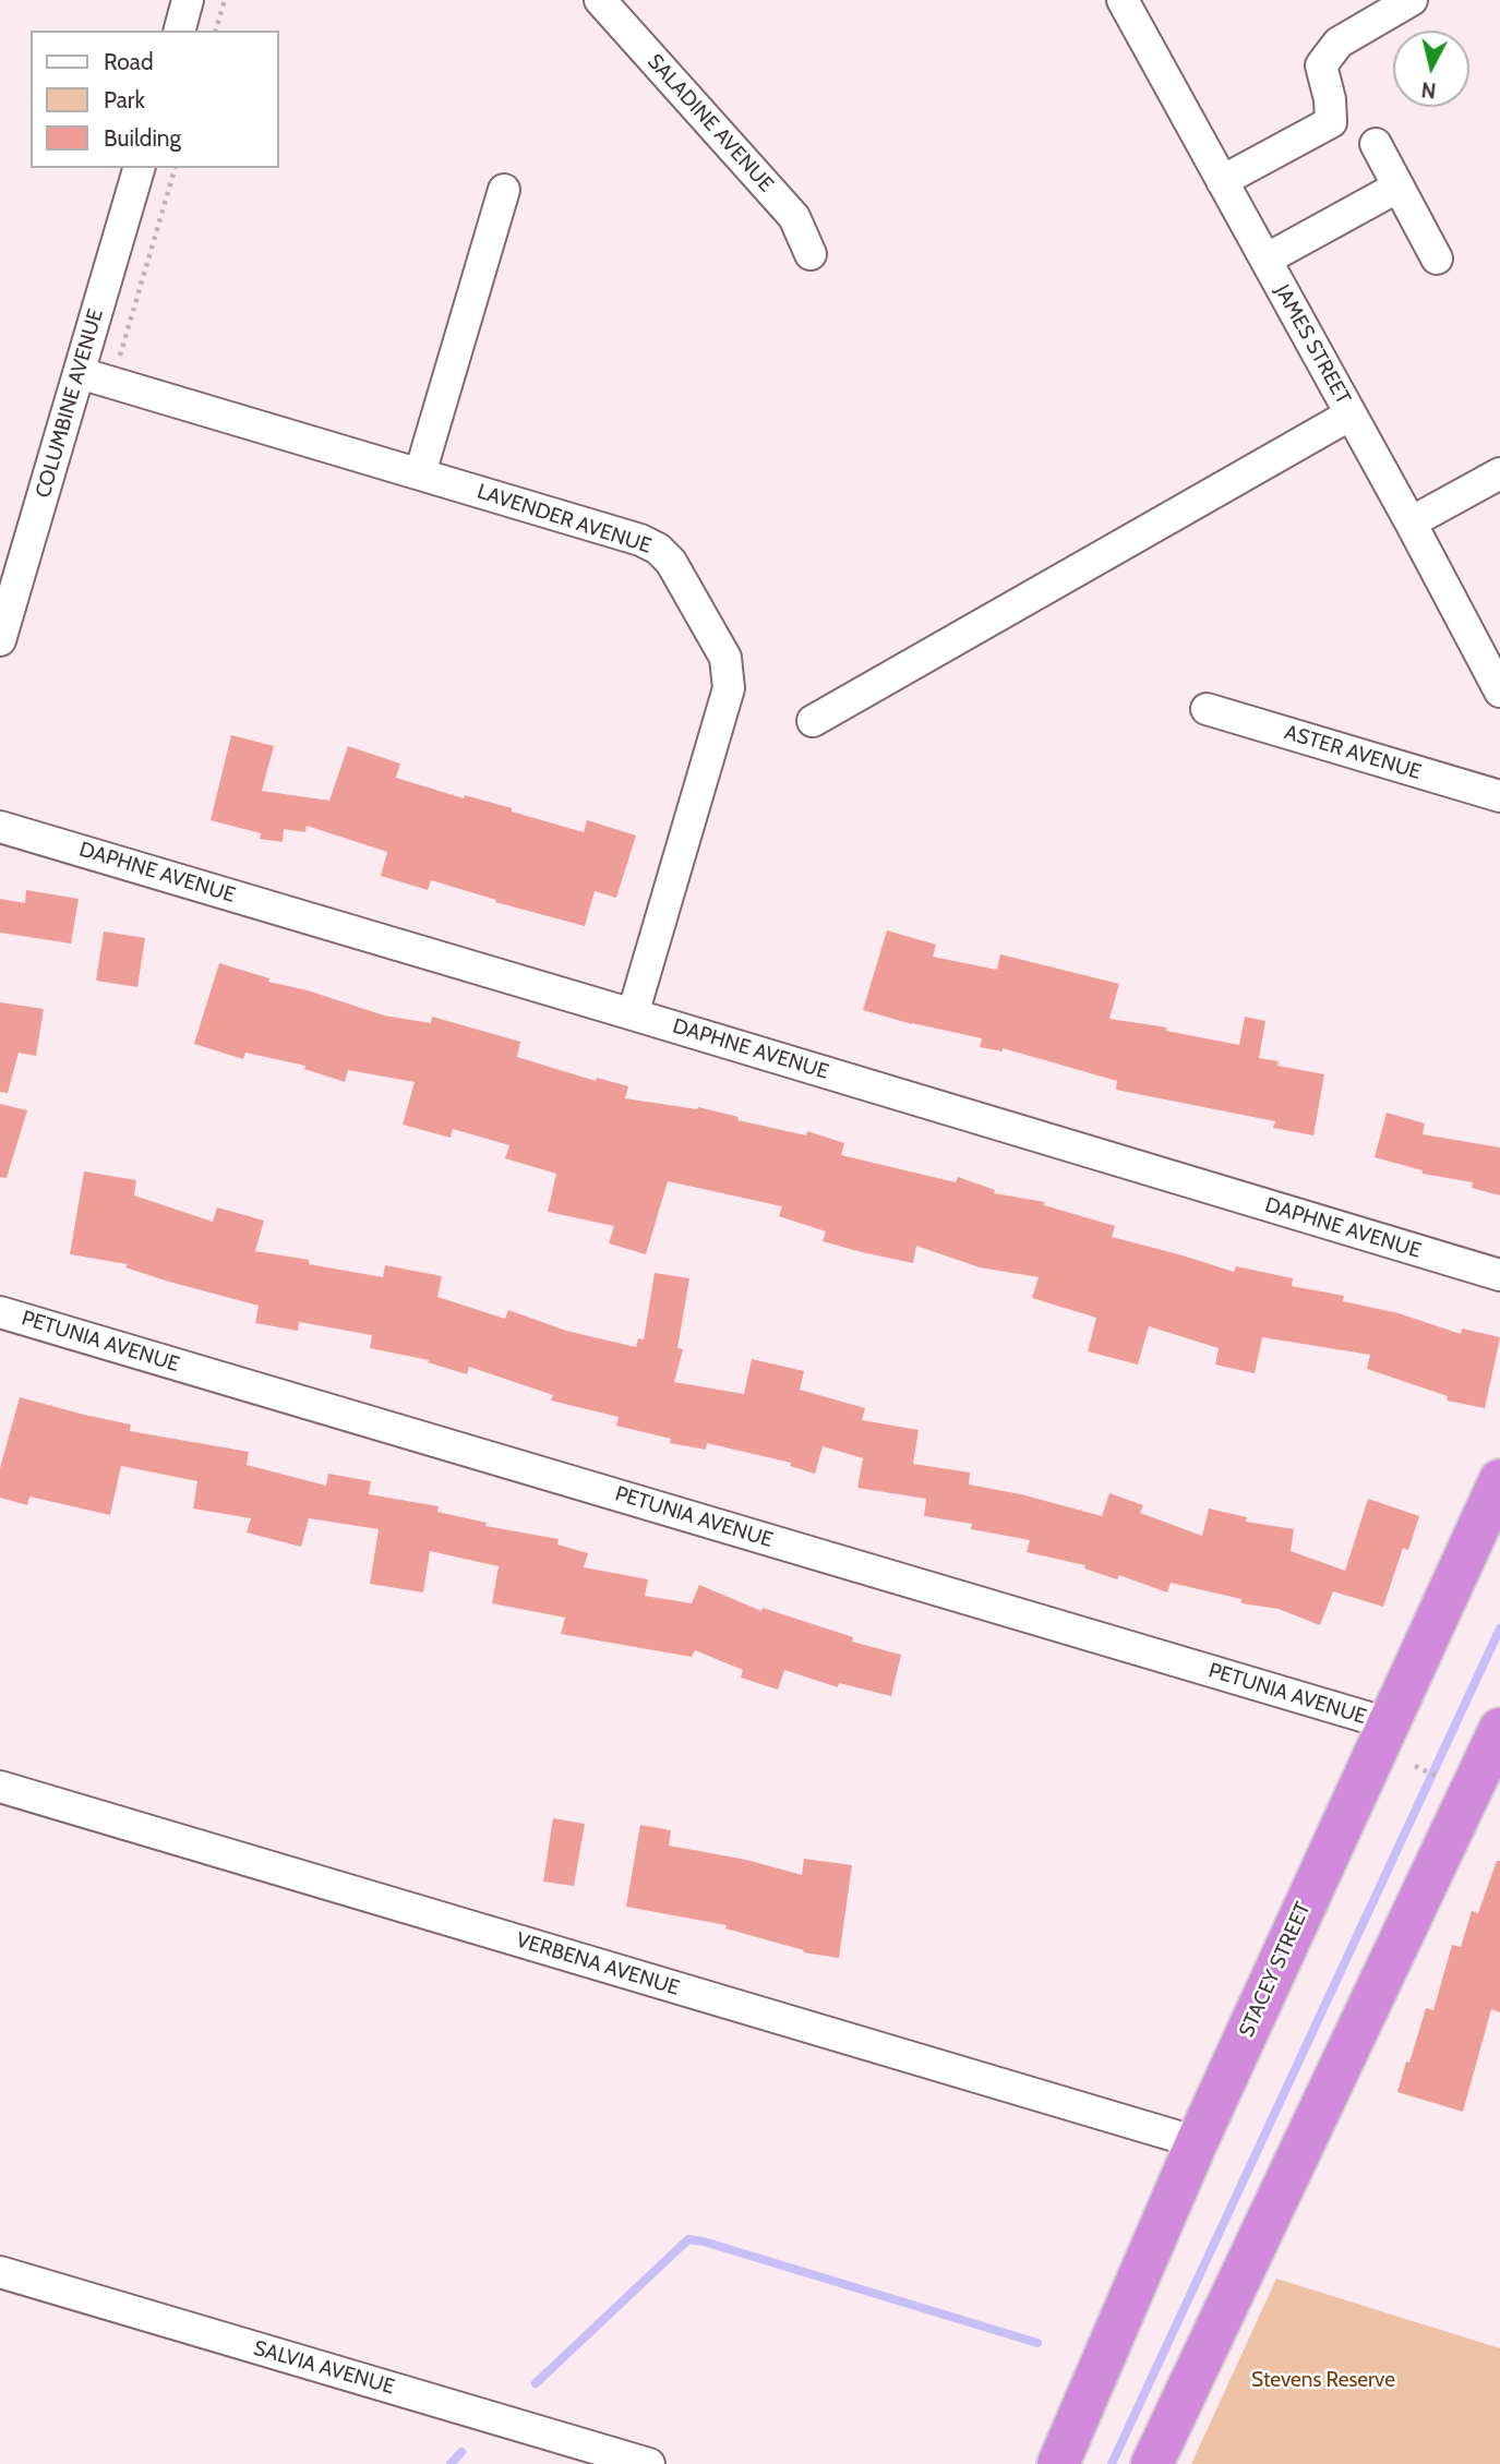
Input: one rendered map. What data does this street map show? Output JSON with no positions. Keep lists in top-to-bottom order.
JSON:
{
  "streets": {
    "highway": ["STACEY STREET"],
    "street": [
      "SALADINE AVENUE",
      "JAMES STREET",
      "COLUMBINE AVENUE",
      "LAVENDER AVENUE",
      "ASTER AVENUE",
      "DAPHNE AVENUE",
      "PETUNIA AVENUE",
      "VERBENA AVENUE",
      "SALVIA AVENUE"
    ]
  },
  "crossings": [
    ["COLUMBINE AVENUE", "LAVENDER AVENUE"],
    ["LAVENDER AVENUE", "DAPHNE AVENUE"],
    ["PETUNIA AVENUE", "STACEY STREET"],
    ["VERBENA AVENUE", "STACEY STREET"]
  ],
  "parks": ["Stevens Reserve"],
  "legend": ["Road", "Park", "Building"],
  "north": "bottom"
}
